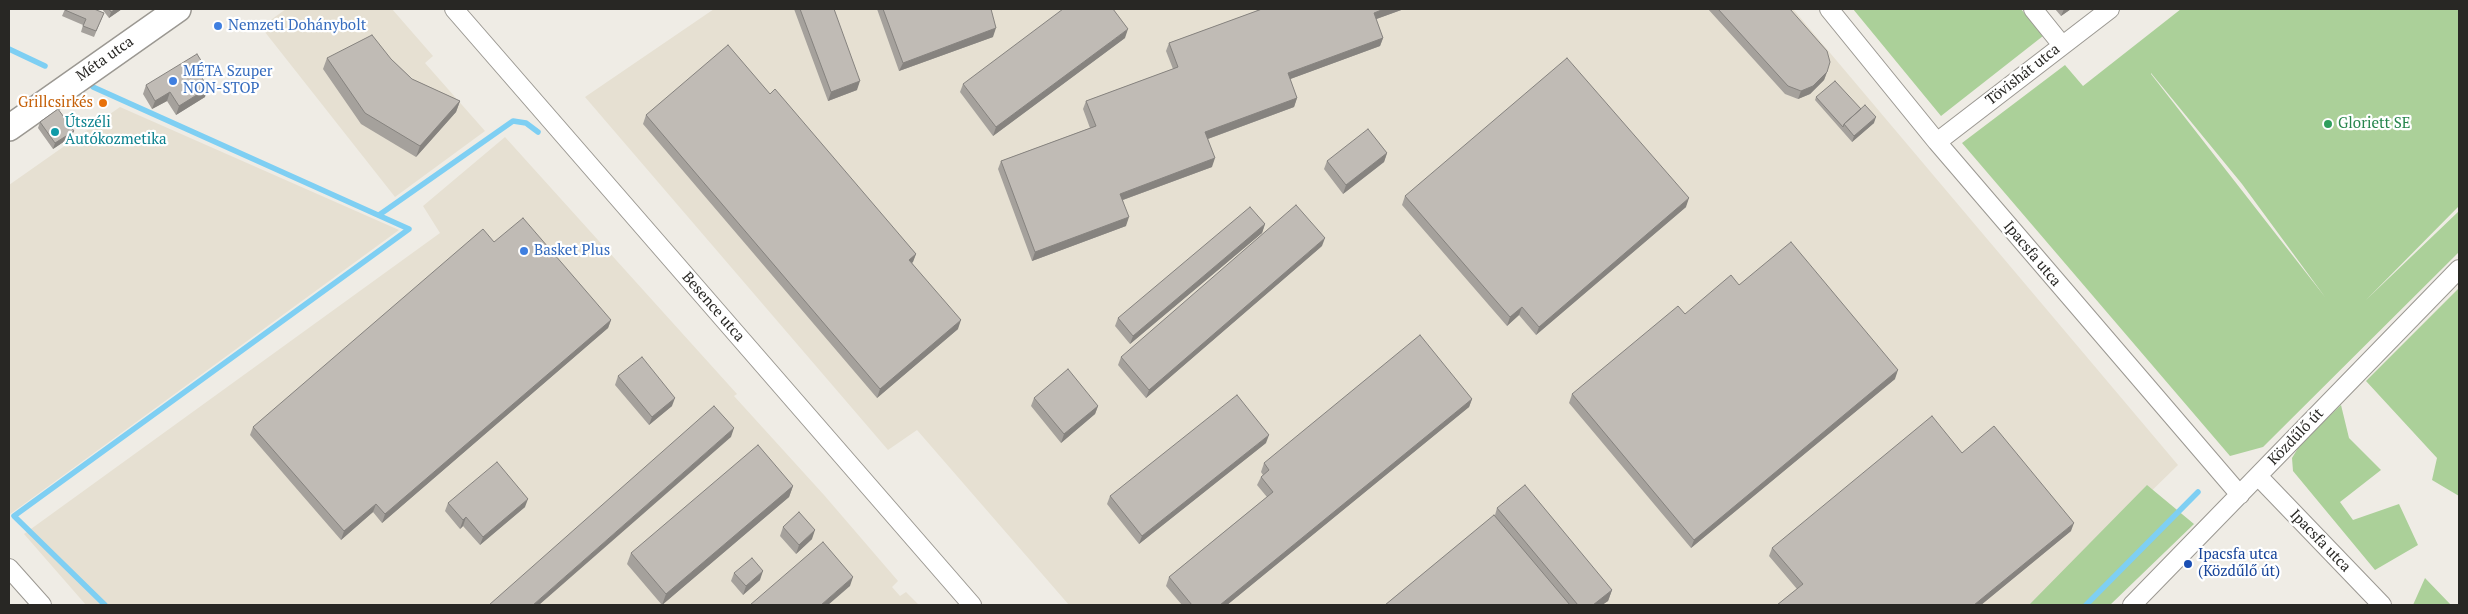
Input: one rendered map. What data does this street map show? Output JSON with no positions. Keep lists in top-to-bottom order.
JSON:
{
  "streets": {
    "main road": ["Méta utca"],
    "street": [
      "Tövishát utca",
      "Ipacsfa utca",
      "Besence utca",
      "Közdűlő út"
    ]
  },
  "crossings": [
    ["Tövishát utca", "Ipacsfa utca"],
    ["Ipacsfa utca", "Közdűlő út"]
  ],
  "places": [
    "Nemzeti Dohánybolt",
    "MÉTA Szuper NON-STOP",
    "Grillcsirkés",
    "Gloriett SE",
    "Útszéli Autókozmetika",
    "Basket Plus",
    "Ipacsfa utca (Közdűlő út)"
  ]
}
